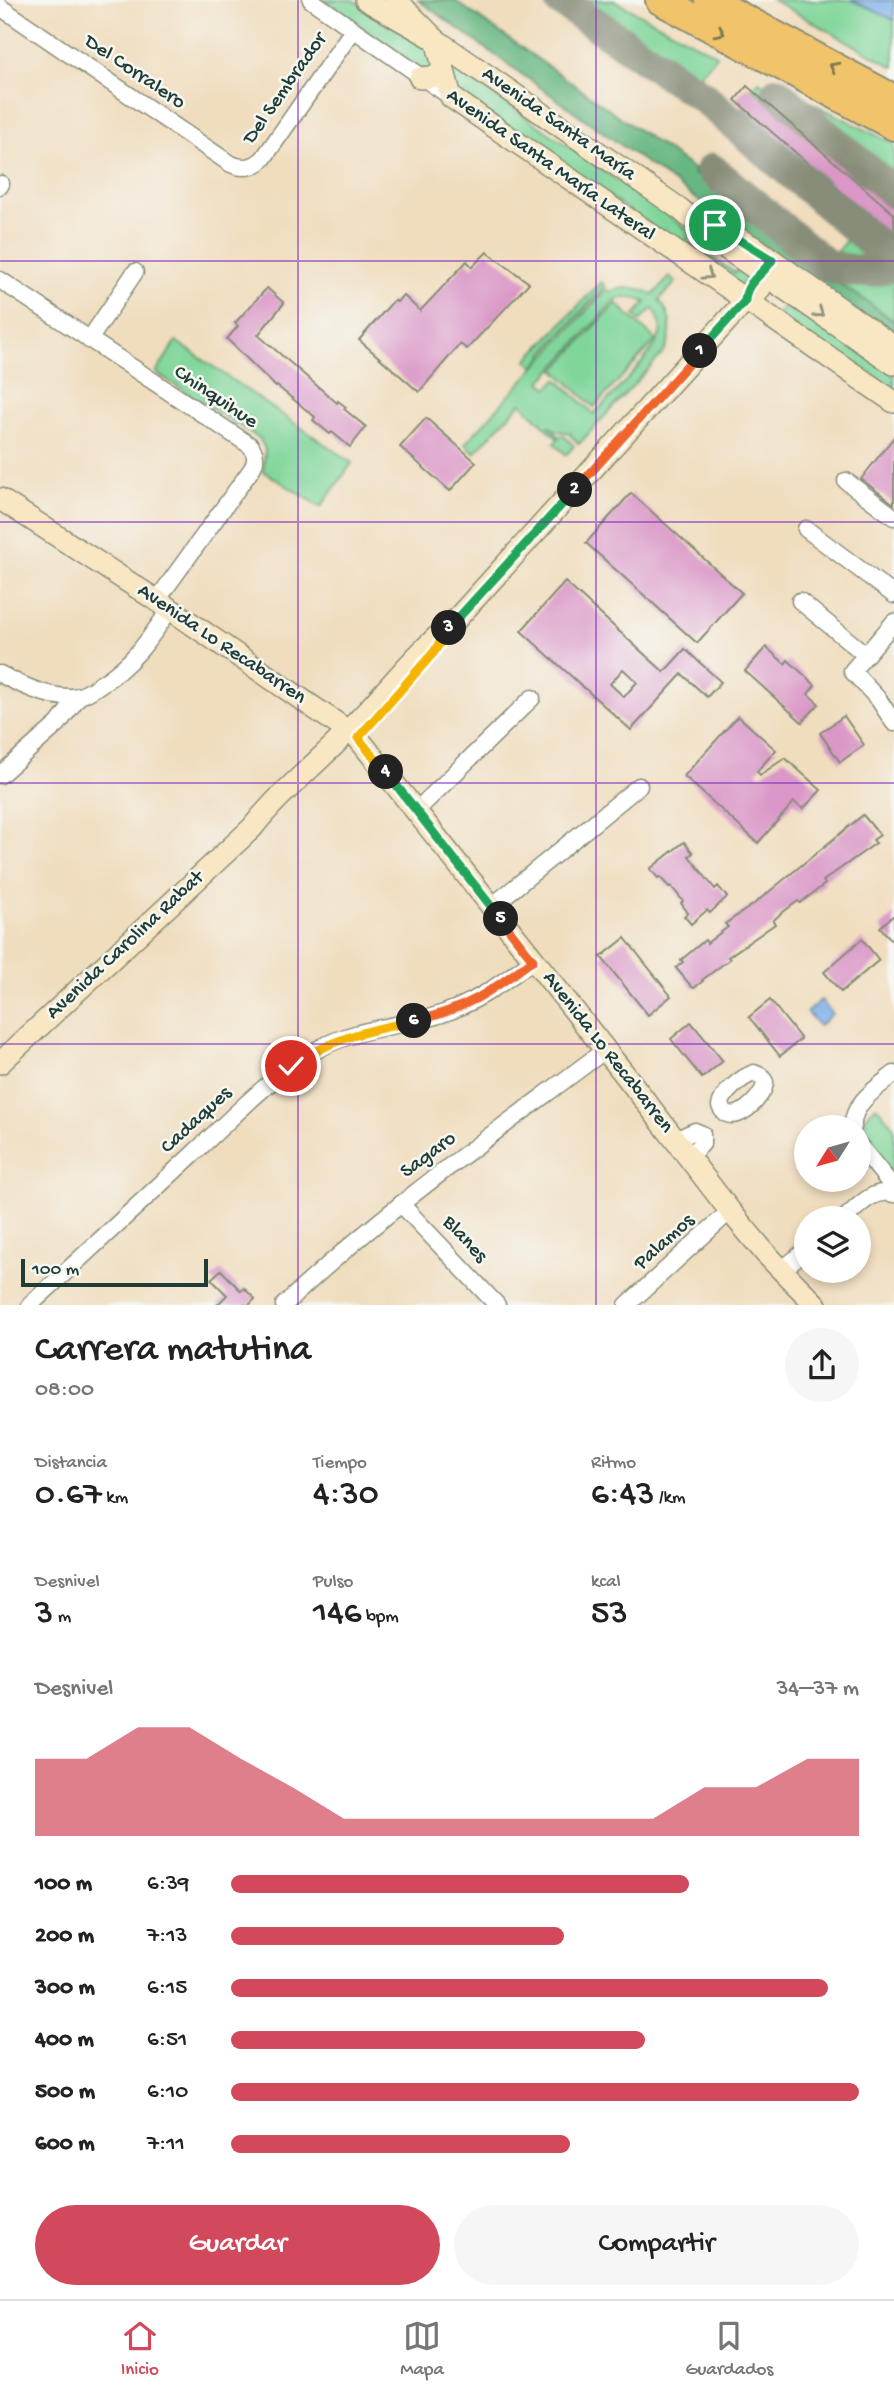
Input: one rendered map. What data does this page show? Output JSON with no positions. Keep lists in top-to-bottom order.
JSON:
{
  "streets": {
    "street": [
      "Del Corralero",
      "Del Sembrador",
      "Avenida Santa María",
      "Avenida Santa María Lateral",
      "Chinquihue",
      "Avenida Lo Recabarren",
      "Avenida Carolina Rabat",
      "Cadaques",
      "Sagaro",
      "Blanes",
      "Palamos"
    ]
  },
  "crossings": [
    ["Del Corralero", "Del Sembrador"],
    ["Del Sembrador", "Avenida Santa María Lateral"],
    ["Avenida Santa María", "Avenida Carolina Rabat"],
    ["Avenida Santa María Lateral", "Avenida Carolina Rabat"],
    ["Chinquihue", "Avenida Lo Recabarren"],
    ["Avenida Lo Recabarren", "Avenida Carolina Rabat"],
    ["Avenida Lo Recabarren", "Cadaques"],
    ["Avenida Lo Recabarren", "Sagaro"],
    ["Avenida Lo Recabarren", "Palamos"],
    ["Sagaro", "Blanes"]
  ],
  "one_way": ["Avenida Santa María Lateral"],
  "scale_bar": "100 m",
  "north": "bottom left",
  "page": {
    "pins": [
      "1",
      "2",
      "3",
      "4",
      "5",
      "6"
    ],
    "scale": "100 m",
    "heading": ["Carrera matutina", "08:00"],
    "stats": [
      ["Distancia", "0.67 km"],
      ["Tiempo", "4:30"],
      ["Ritmo", "6:43 /km"],
      ["Desnivel", "3 m"],
      ["Pulso", "146 bpm"],
      ["kcal", "53"]
    ],
    "chart": ["Desnivel", "34–37 m"],
    "list": [
      {
        "name": "100 m",
        "note": "6:39"
      },
      {
        "name": "200 m",
        "note": "7:13"
      },
      {
        "name": "300 m",
        "note": "6:15"
      },
      {
        "name": "400 m",
        "note": "6:51"
      },
      {
        "name": "500 m",
        "note": "6:10"
      },
      {
        "name": "600 m",
        "note": "7:11"
      }
    ],
    "buttons": ["Guardar", "Compartir"],
    "tabs": ["Inicio", "Mapa", "Guardados"]
  }
}
